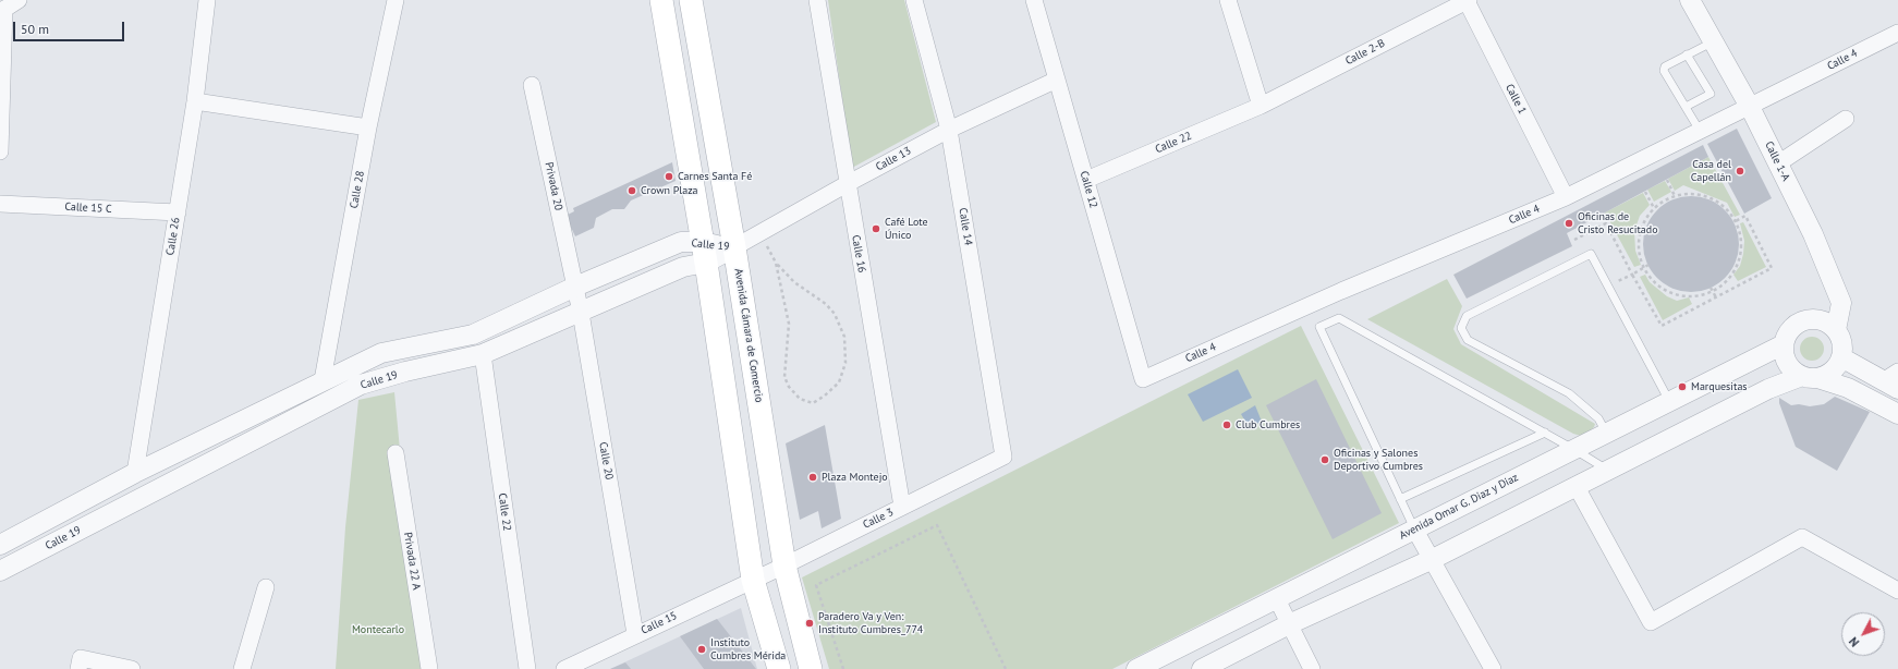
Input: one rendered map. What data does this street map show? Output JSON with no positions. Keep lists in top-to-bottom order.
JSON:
{
  "streets": {
    "main road": ["Avenida Cámara de Comercio"],
    "street": [
      "Calle 2-B",
      "Calle 4",
      "Calle 1",
      "Calle 22",
      "Calle 13",
      "Calle 1-A",
      "Privada 20",
      "Calle 28",
      "Calle 12",
      "Calle 15 C",
      "Calle 14",
      "Calle 26",
      "Calle 19",
      "Calle 16",
      "Calle 20",
      "Avenida Omar G. Diaz y Diaz",
      "Calle 3",
      "Privada 22 A",
      "Calle 15"
    ]
  },
  "crossings": [
    ["Calle 2-B", "Calle 1"],
    ["Calle 2-B", "Calle 22"],
    ["Calle 4", "Calle 1"],
    ["Calle 4", "Calle 1-A"],
    ["Calle 4", "Calle 12"],
    ["Calle 22", "Calle 12"],
    ["Calle 22", "Calle 19"],
    ["Calle 13", "Calle 12"],
    ["Calle 13", "Calle 14"],
    ["Calle 13", "Calle 19"],
    ["Calle 13", "Calle 16"],
    ["Calle 13", "Avenida Cámara de Comercio"],
    ["Calle 1-A", "Avenida Omar G. Diaz y Diaz"],
    ["Privada 20", "Calle 19"],
    ["Privada 20", "Calle 20"],
    ["Calle 28", "Calle 19"],
    ["Calle 15 C", "Calle 26"],
    ["Calle 14", "Calle 3"],
    ["Calle 26", "Calle 19"],
    ["Calle 19", "Avenida Cámara de Comercio"],
    ["Calle 19", "Calle 20"],
    ["Calle 16", "Calle 3"],
    ["Avenida Cámara de Comercio", "Calle 3"],
    ["Calle 20", "Calle 15"],
    ["Calle 3", "Calle 15"]
  ],
  "parks": ["Montecarlo"],
  "places": [
    "Casa del Capellán",
    "Carnes Santa Fé",
    "Crown Plaza",
    "Oficinas de Cristo Resucitado",
    "Café Lote Único",
    "Marquesitas",
    "Club Cumbres",
    "Oficinas y Salones Deportivo Cumbres",
    "Plaza Montejo",
    "Paradero Va y Ven: Instituto Cumbres_774",
    "Instituto Cumbres Mérida"
  ],
  "scale_bar": "50 m",
  "north": "bottom left"
}
